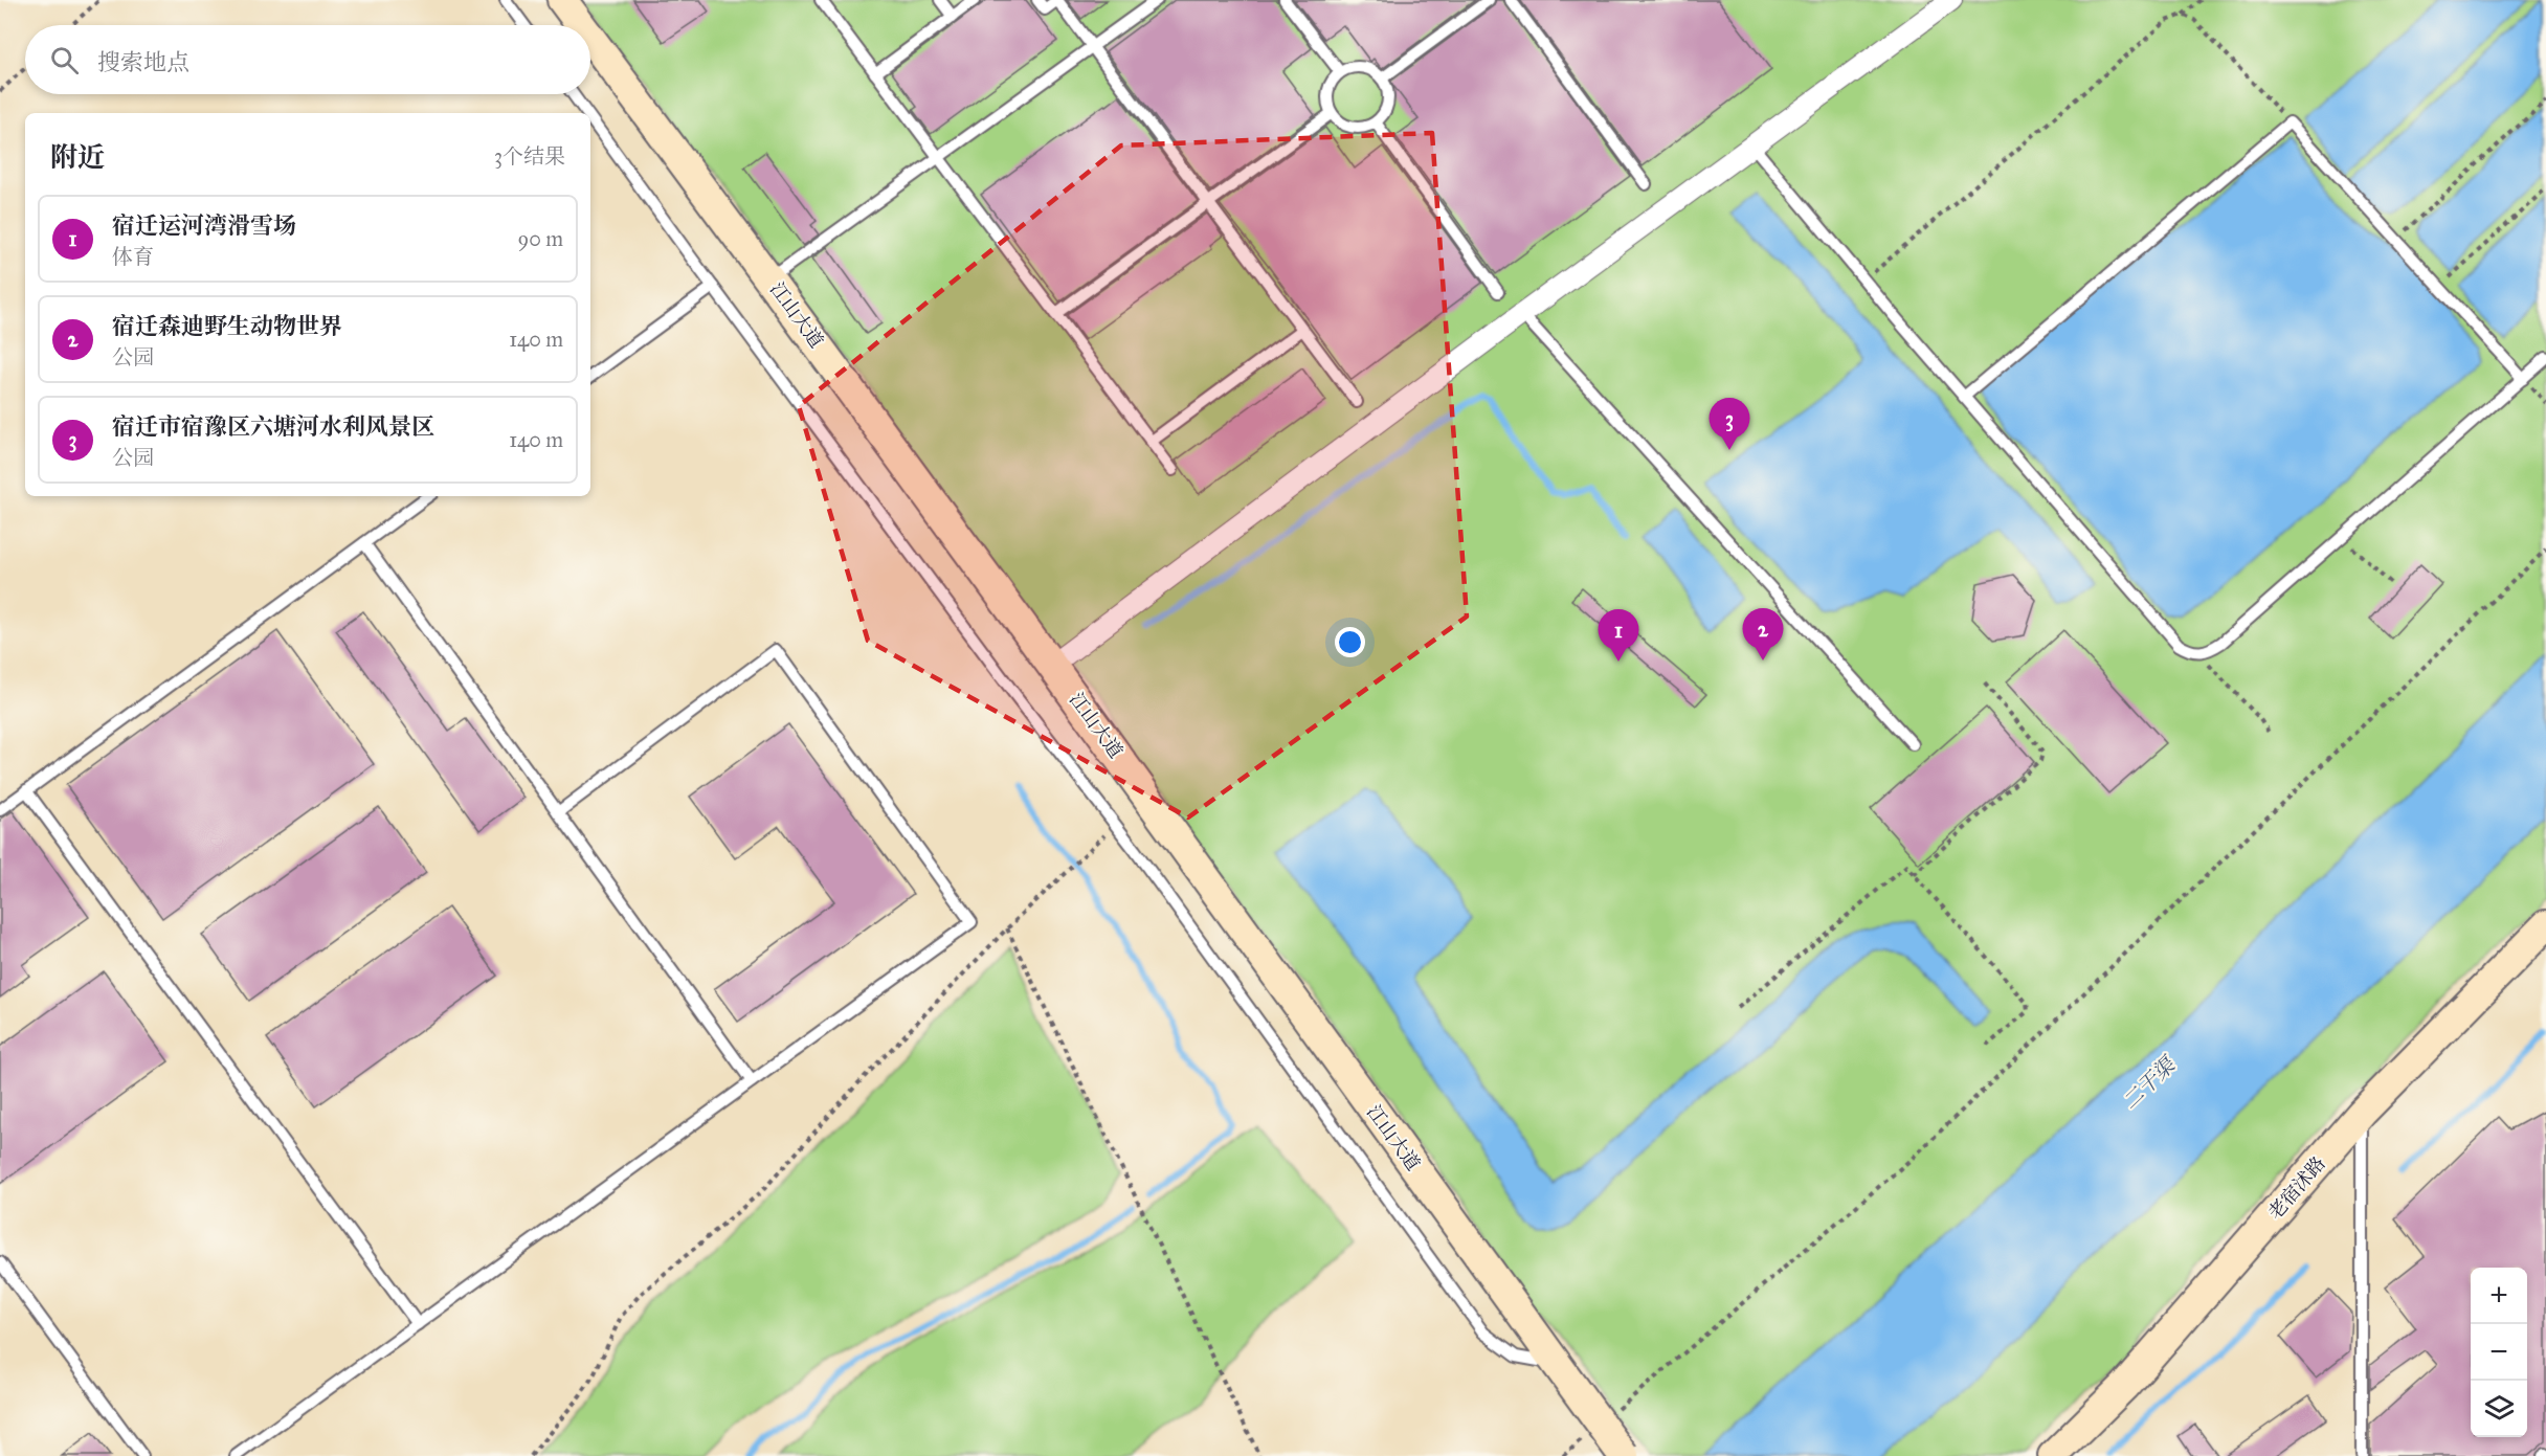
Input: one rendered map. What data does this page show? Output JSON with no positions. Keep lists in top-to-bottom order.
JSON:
{
  "streets": {
    "main road": ["江山大道", "老宿沭路"]
  },
  "water": ["二干渠"],
  "page": {
    "search": "搜索地点",
    "heading": ["附近", "3个结果"],
    "list": [
      {
        "mark": "1",
        "name": "宿迁运河湾滑雪场",
        "note": "体育",
        "value": "90 m"
      },
      {
        "mark": "2",
        "name": "宿迁森迪野生动物世界",
        "note": "公园",
        "value": "140 m"
      },
      {
        "mark": "3",
        "name": "宿迁市宿豫区六塘河水利风景区",
        "note": "公园",
        "value": "140 m"
      }
    ],
    "pins": ["3", "2", "1"],
    "map_buttons": ["+", "−"]
  }
}
